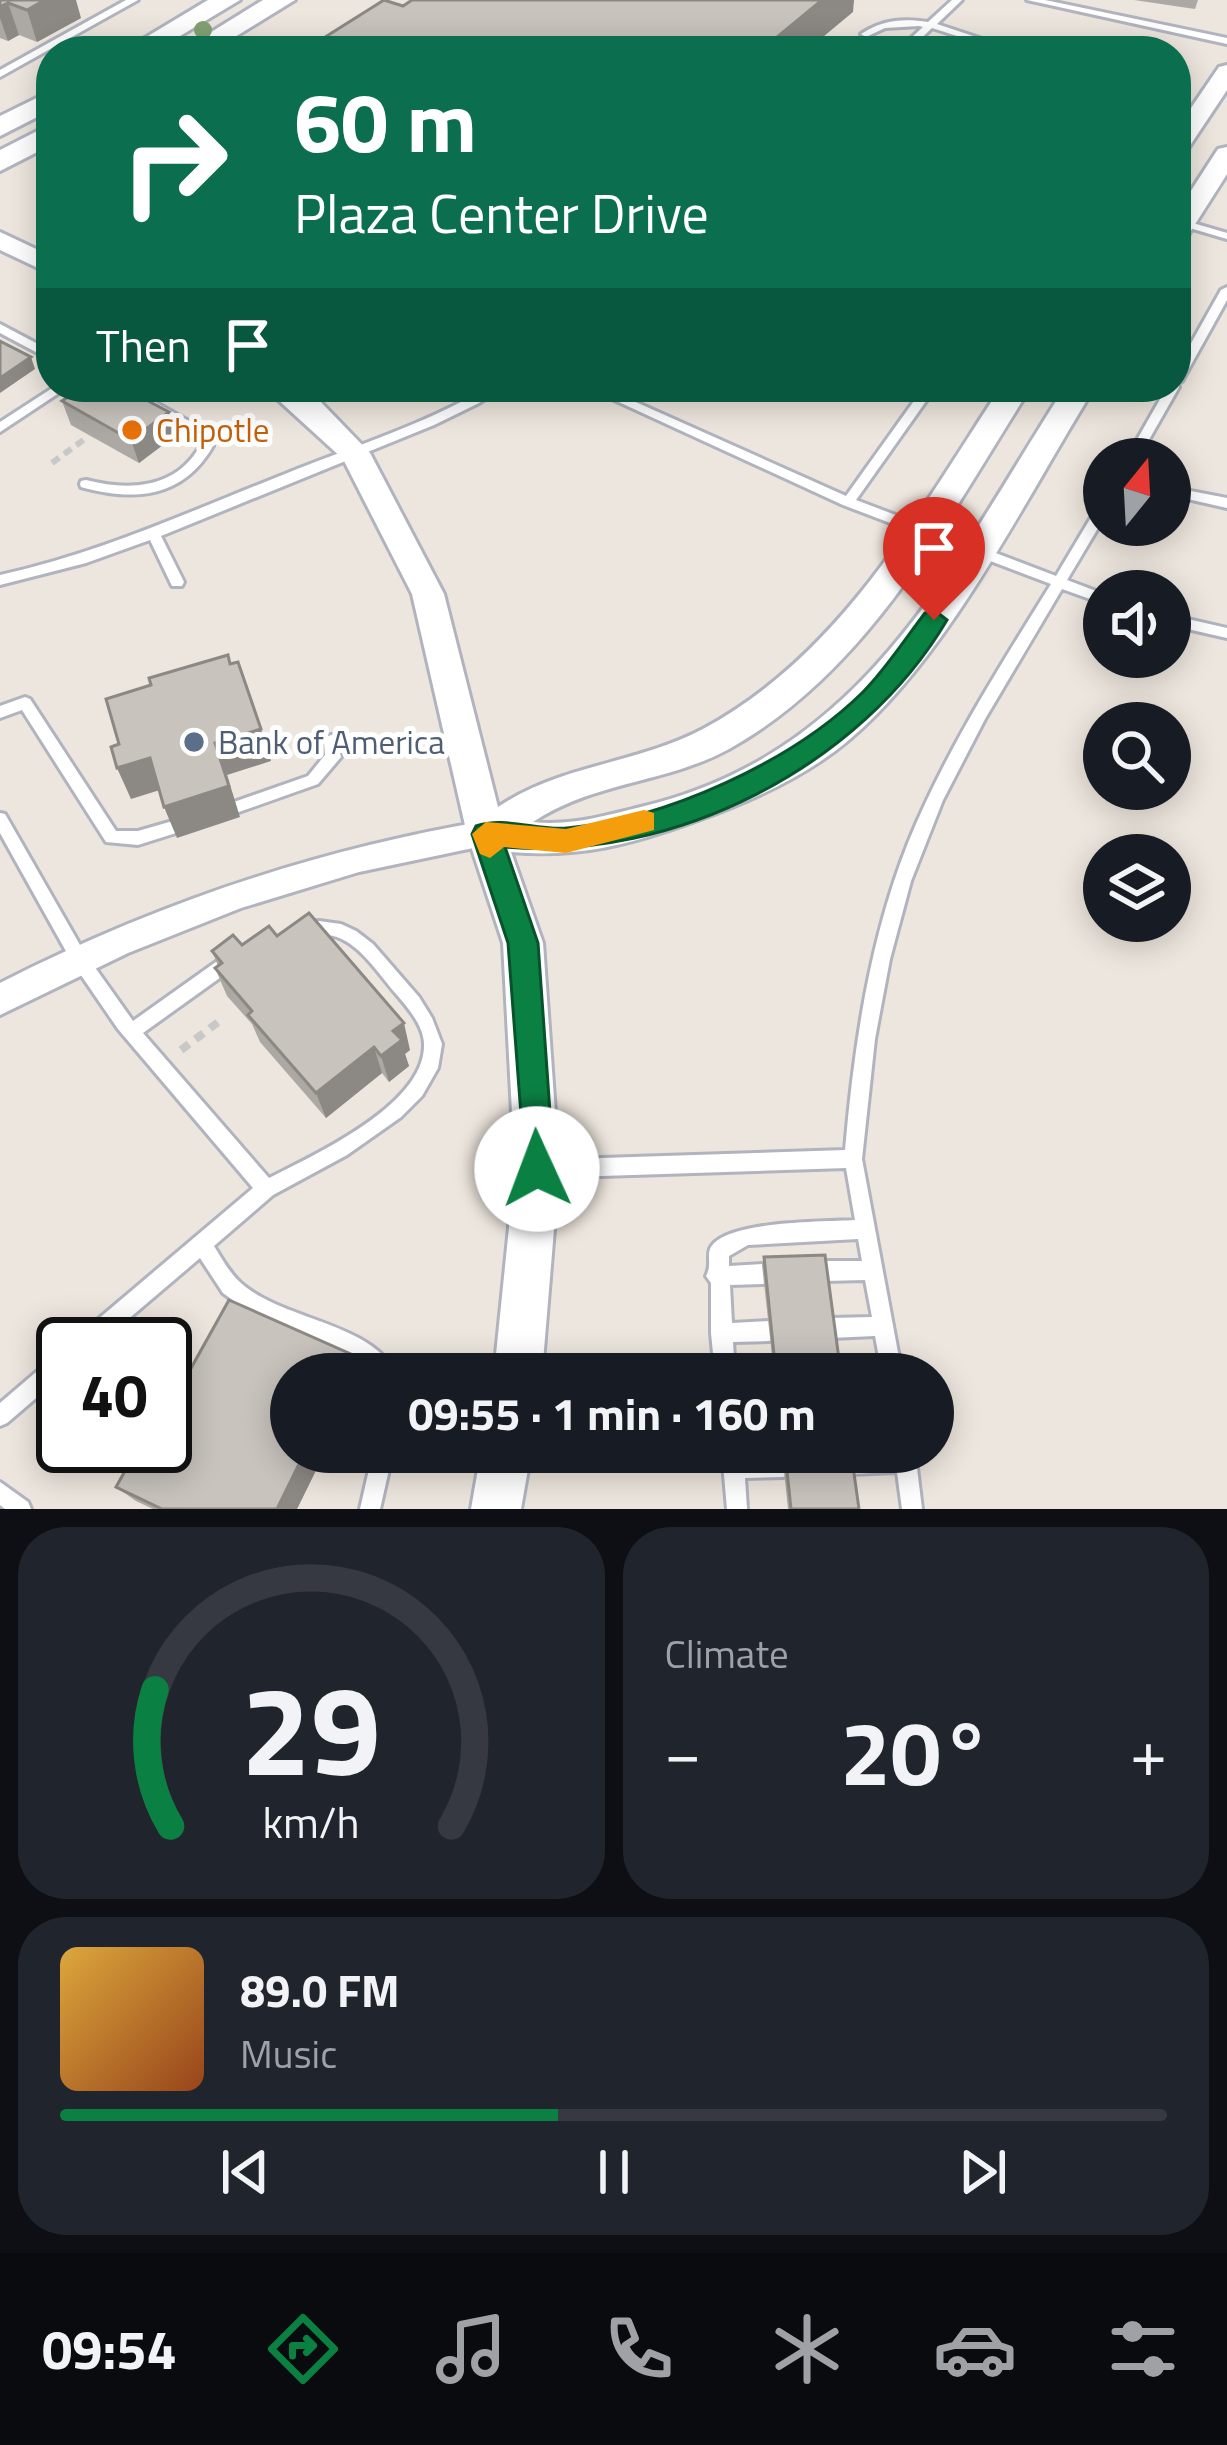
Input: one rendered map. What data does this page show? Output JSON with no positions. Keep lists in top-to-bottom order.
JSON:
{
  "places": ["Chipotle", "Bank of America"],
  "north": "top",
  "page": {
    "turn": ["60 m", "Plaza Center Drive"],
    "then": "Then",
    "limit": "40",
    "trip": "09:55 · 1 min · 160 m",
    "tile": "Climate",
    "heat": ["−", "20°", "+"],
    "song": ["89.0 FM", "Music"],
    "tabs": "09:54",
    "gauge": ["29", "km/h"]
  }
}
